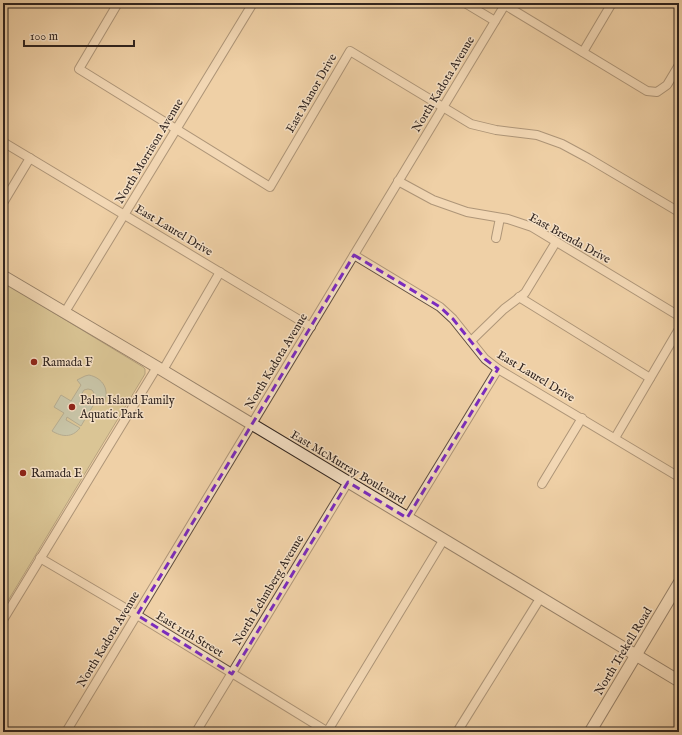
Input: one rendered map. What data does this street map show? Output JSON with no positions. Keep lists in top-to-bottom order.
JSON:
{
  "streets": {
    "street": [
      "North Kadota Avenue",
      "East Manor Drive",
      "North Morrison Avenue",
      "East Laurel Drive",
      "East Brenda Drive",
      "East McMurray Boulevard",
      "North Lehmberg Avenue",
      "East 11th Street",
      "North Trekell Road"
    ]
  },
  "crossings": [
    ["North Kadota Avenue", "East Manor Drive"],
    ["North Kadota Avenue", "East Laurel Drive"],
    ["North Kadota Avenue", "East Brenda Drive"],
    ["North Kadota Avenue", "East McMurray Boulevard"],
    ["North Kadota Avenue", "East 11th Street"],
    ["East Manor Drive", "North Morrison Avenue"],
    ["North Morrison Avenue", "East Laurel Drive"],
    ["North Morrison Avenue", "East McMurray Boulevard"],
    ["East McMurray Boulevard", "North Lehmberg Avenue"],
    ["East McMurray Boulevard", "North Trekell Road"],
    ["North Lehmberg Avenue", "East 11th Street"]
  ],
  "places": ["Ramada F", "Palm Island Family Aquatic Park", "Ramada E"],
  "scale_bar": "100 m"
}
